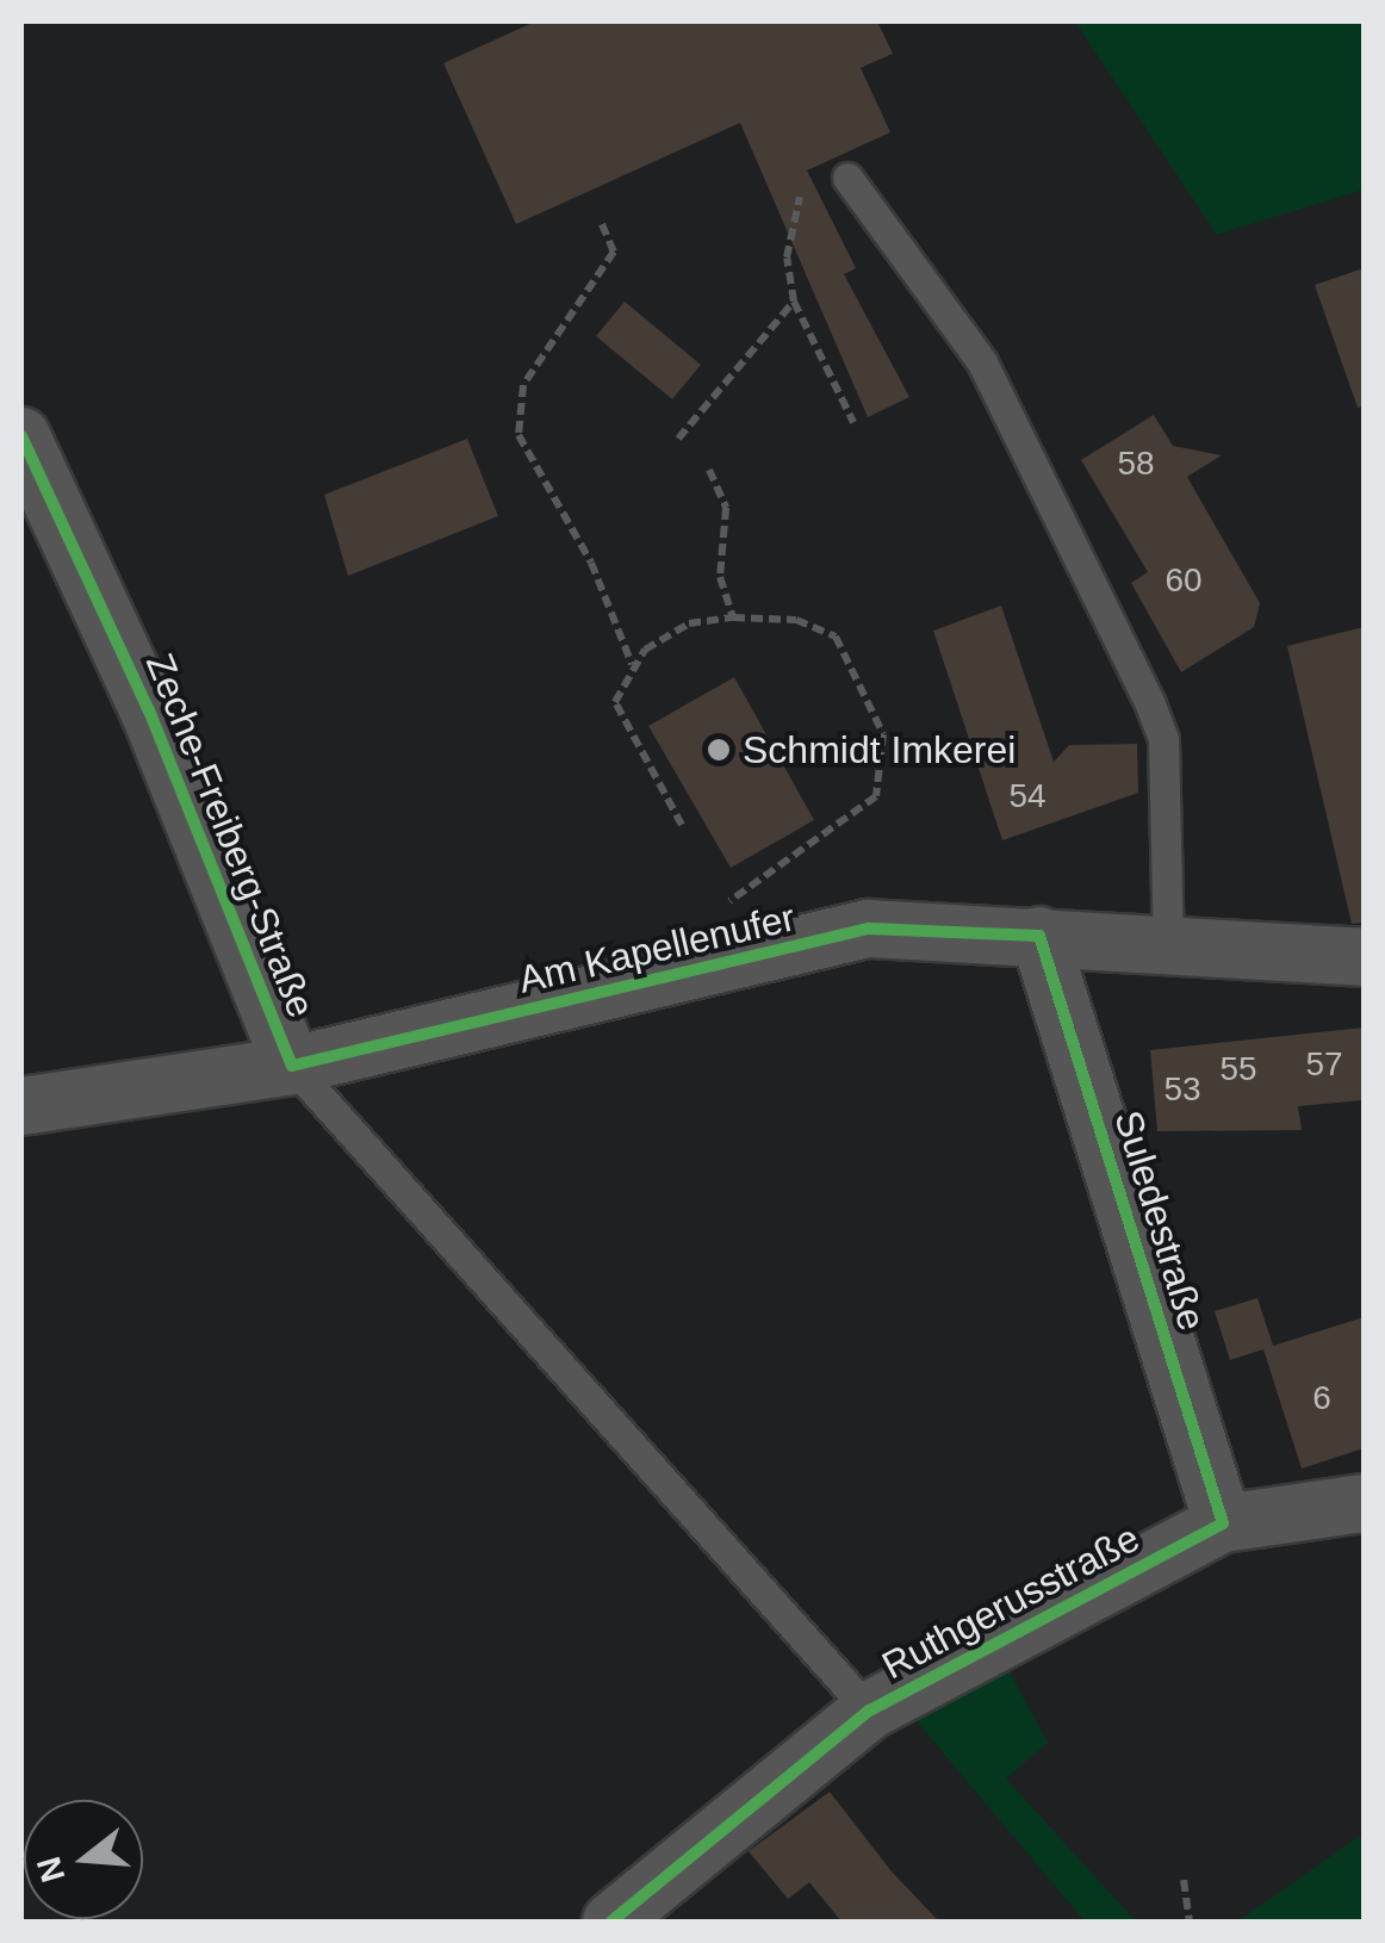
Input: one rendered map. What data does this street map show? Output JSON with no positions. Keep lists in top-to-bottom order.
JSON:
{
  "streets": {
    "street": [
      "Zeche-Freiberg-Straße",
      "Am Kapellenufer",
      "Suledestraße",
      "Ruthgerusstraße"
    ]
  },
  "crossings": [
    ["Zeche-Freiberg-Straße", "Am Kapellenufer"],
    ["Am Kapellenufer", "Suledestraße"],
    ["Suledestraße", "Ruthgerusstraße"]
  ],
  "places": ["Schmidt Imkerei"],
  "house_numbers": [
    "58",
    "60",
    "54",
    "57",
    "55",
    "53",
    "6"
  ],
  "north": "left"
}
